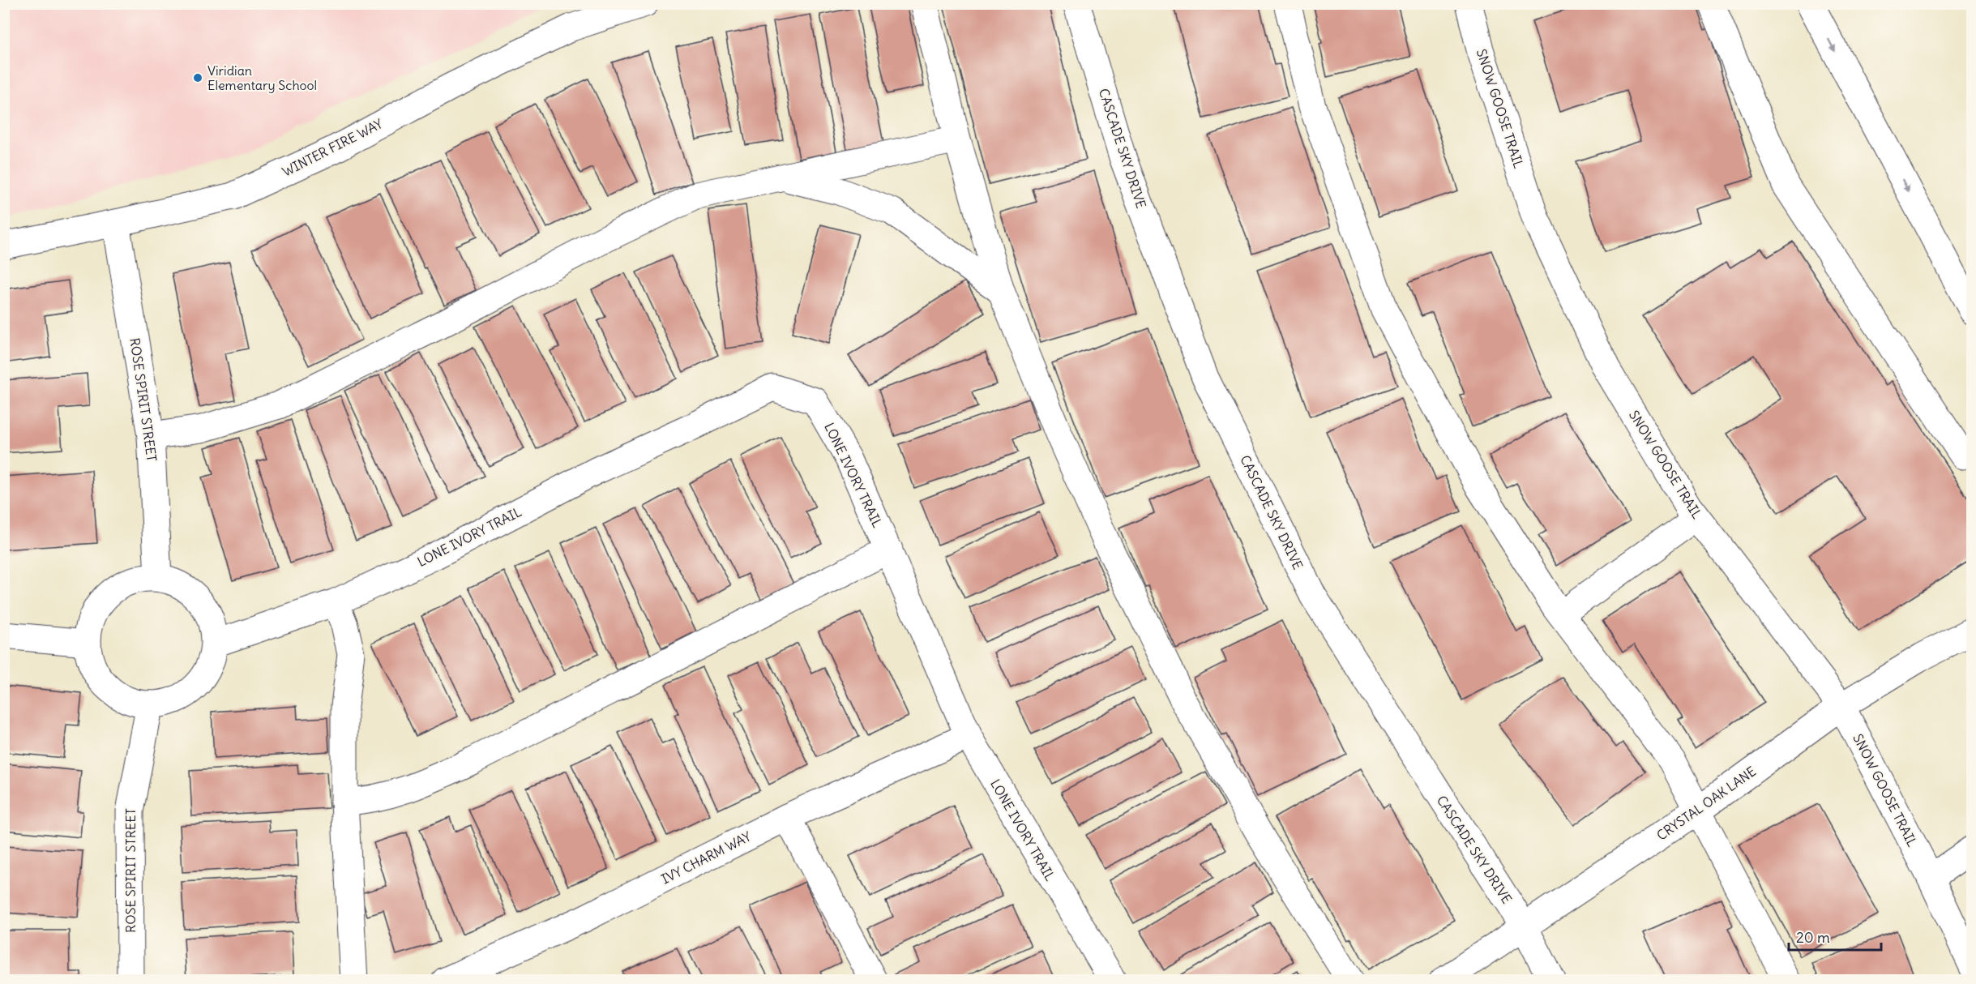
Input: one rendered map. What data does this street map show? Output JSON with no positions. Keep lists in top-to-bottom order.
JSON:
{
  "streets": {
    "street": [
      "SNOW GOOSE TRAIL",
      "WINTER FIRE WAY",
      "CASCADE SKY DRIVE",
      "ROSE SPIRIT STREET",
      "LONE IVORY TRAIL",
      "CRYSTAL OAK LANE",
      "IVY CHARM WAY"
    ]
  },
  "crossings": [
    ["SNOW GOOSE TRAIL", "CRYSTAL OAK LANE"],
    ["WINTER FIRE WAY", "ROSE SPIRIT STREET"],
    ["CASCADE SKY DRIVE", "CRYSTAL OAK LANE"],
    ["ROSE SPIRIT STREET", "LONE IVORY TRAIL"],
    ["LONE IVORY TRAIL", "IVY CHARM WAY"]
  ],
  "places": ["Viridian Elementary School"],
  "scale_bar": "20 m"
}
